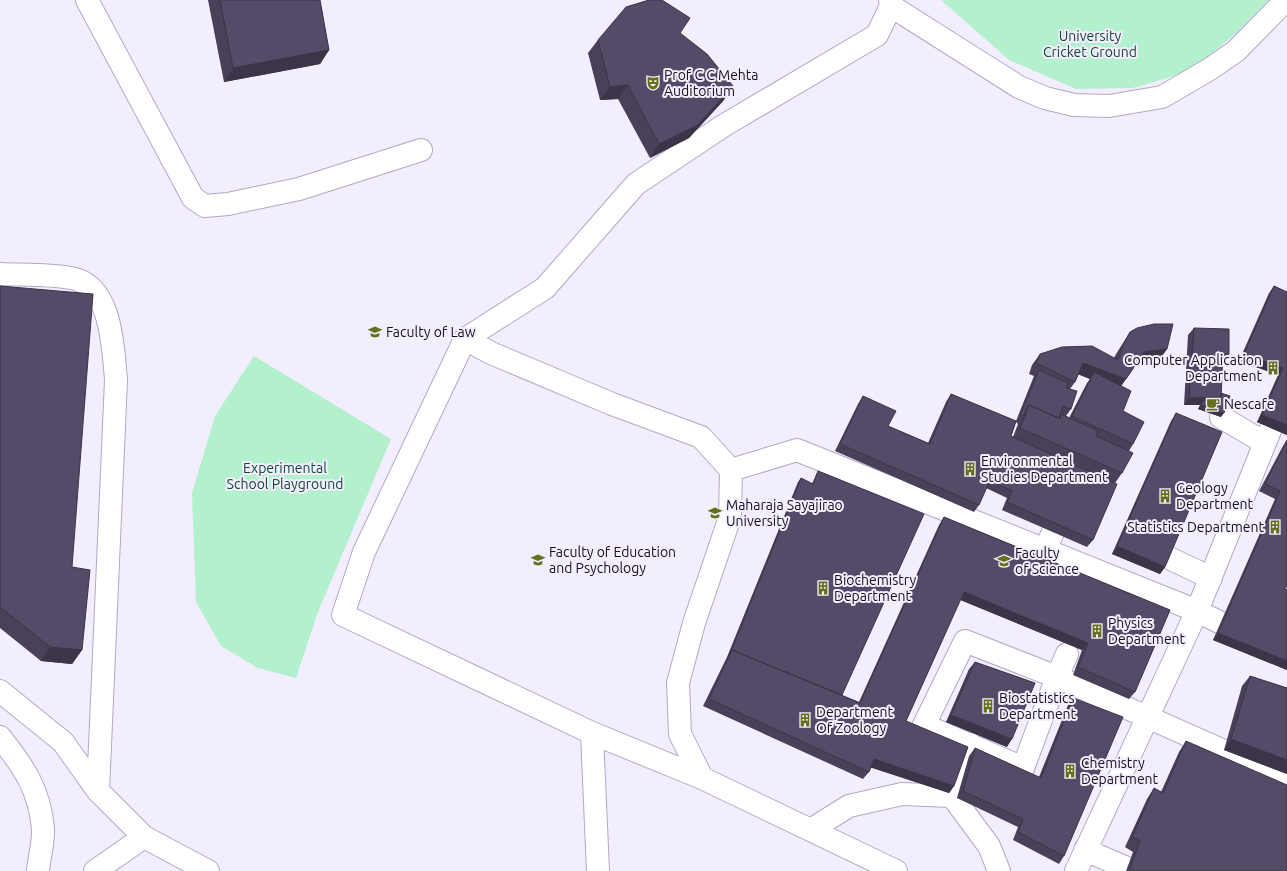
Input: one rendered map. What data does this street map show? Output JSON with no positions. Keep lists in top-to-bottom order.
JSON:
{
  "parks": ["University Cricket Ground", "Experimental School Playground"],
  "places": {
    "theatre": ["Prof C C Mehta Auditorium"],
    "school or university": [
      "Faculty of Law",
      "Maharaja Sayajirao University",
      "Faculty of Education and Psychology",
      "Faculty of Science"
    ],
    "building": [
      "Computer Application Department",
      "Environmental Studies Department",
      "Geology Department",
      "Statistics Department",
      "Biochemistry Department",
      "Physics Department",
      "Biostatistics Department",
      "Department Of Zoology",
      "Chemistry Department"
    ],
    "cafe": ["Nescafe"]
  }
}
